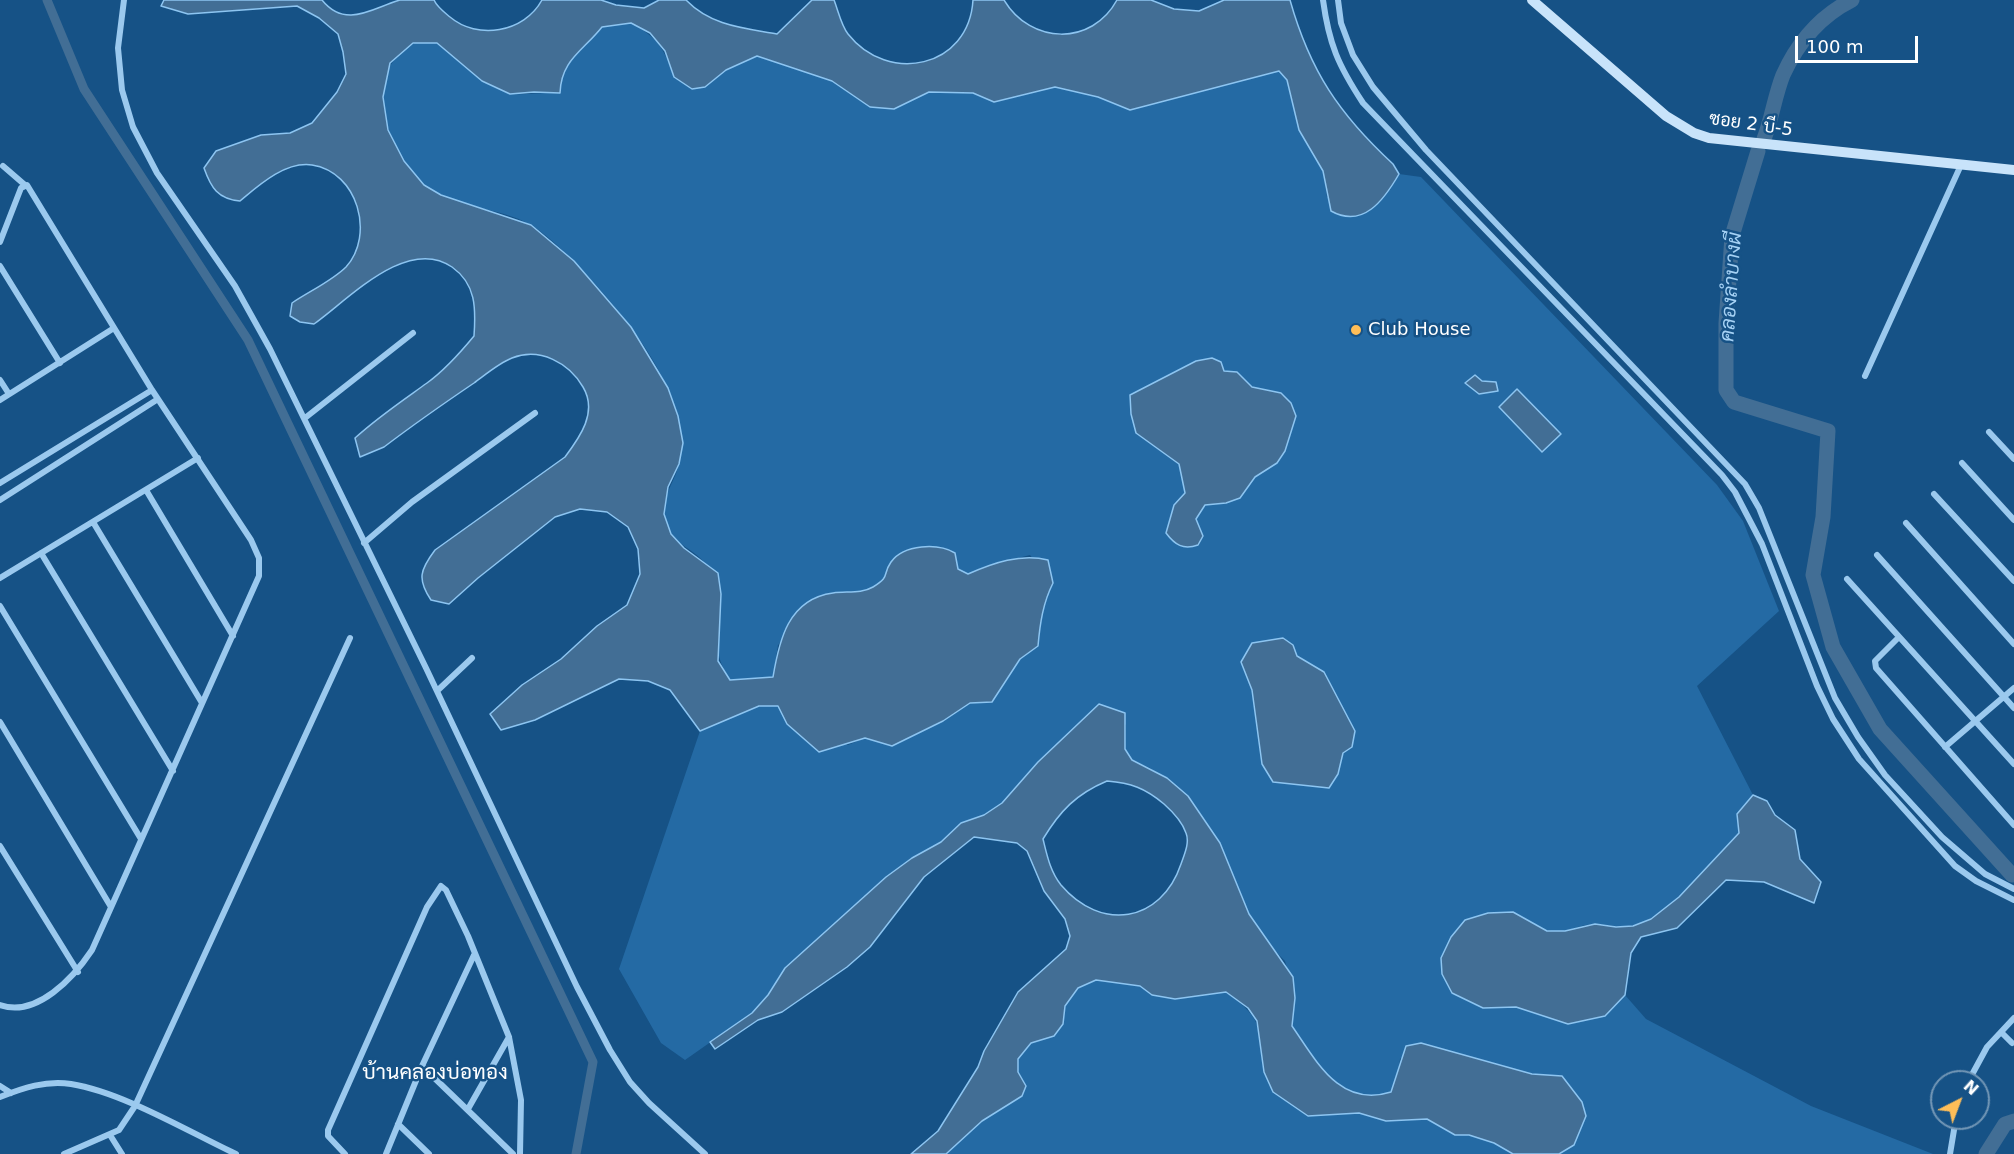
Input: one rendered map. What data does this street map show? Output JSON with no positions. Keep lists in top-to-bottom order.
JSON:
{
  "streets": {
    "street": ["ซอย 2 บี-5"]
  },
  "districts": ["บ้านคลองบ่อทอง"],
  "water": ["คลองลำบางผี"],
  "places": ["Club House"],
  "scale_bar": "100 m",
  "north": "top right"
}
